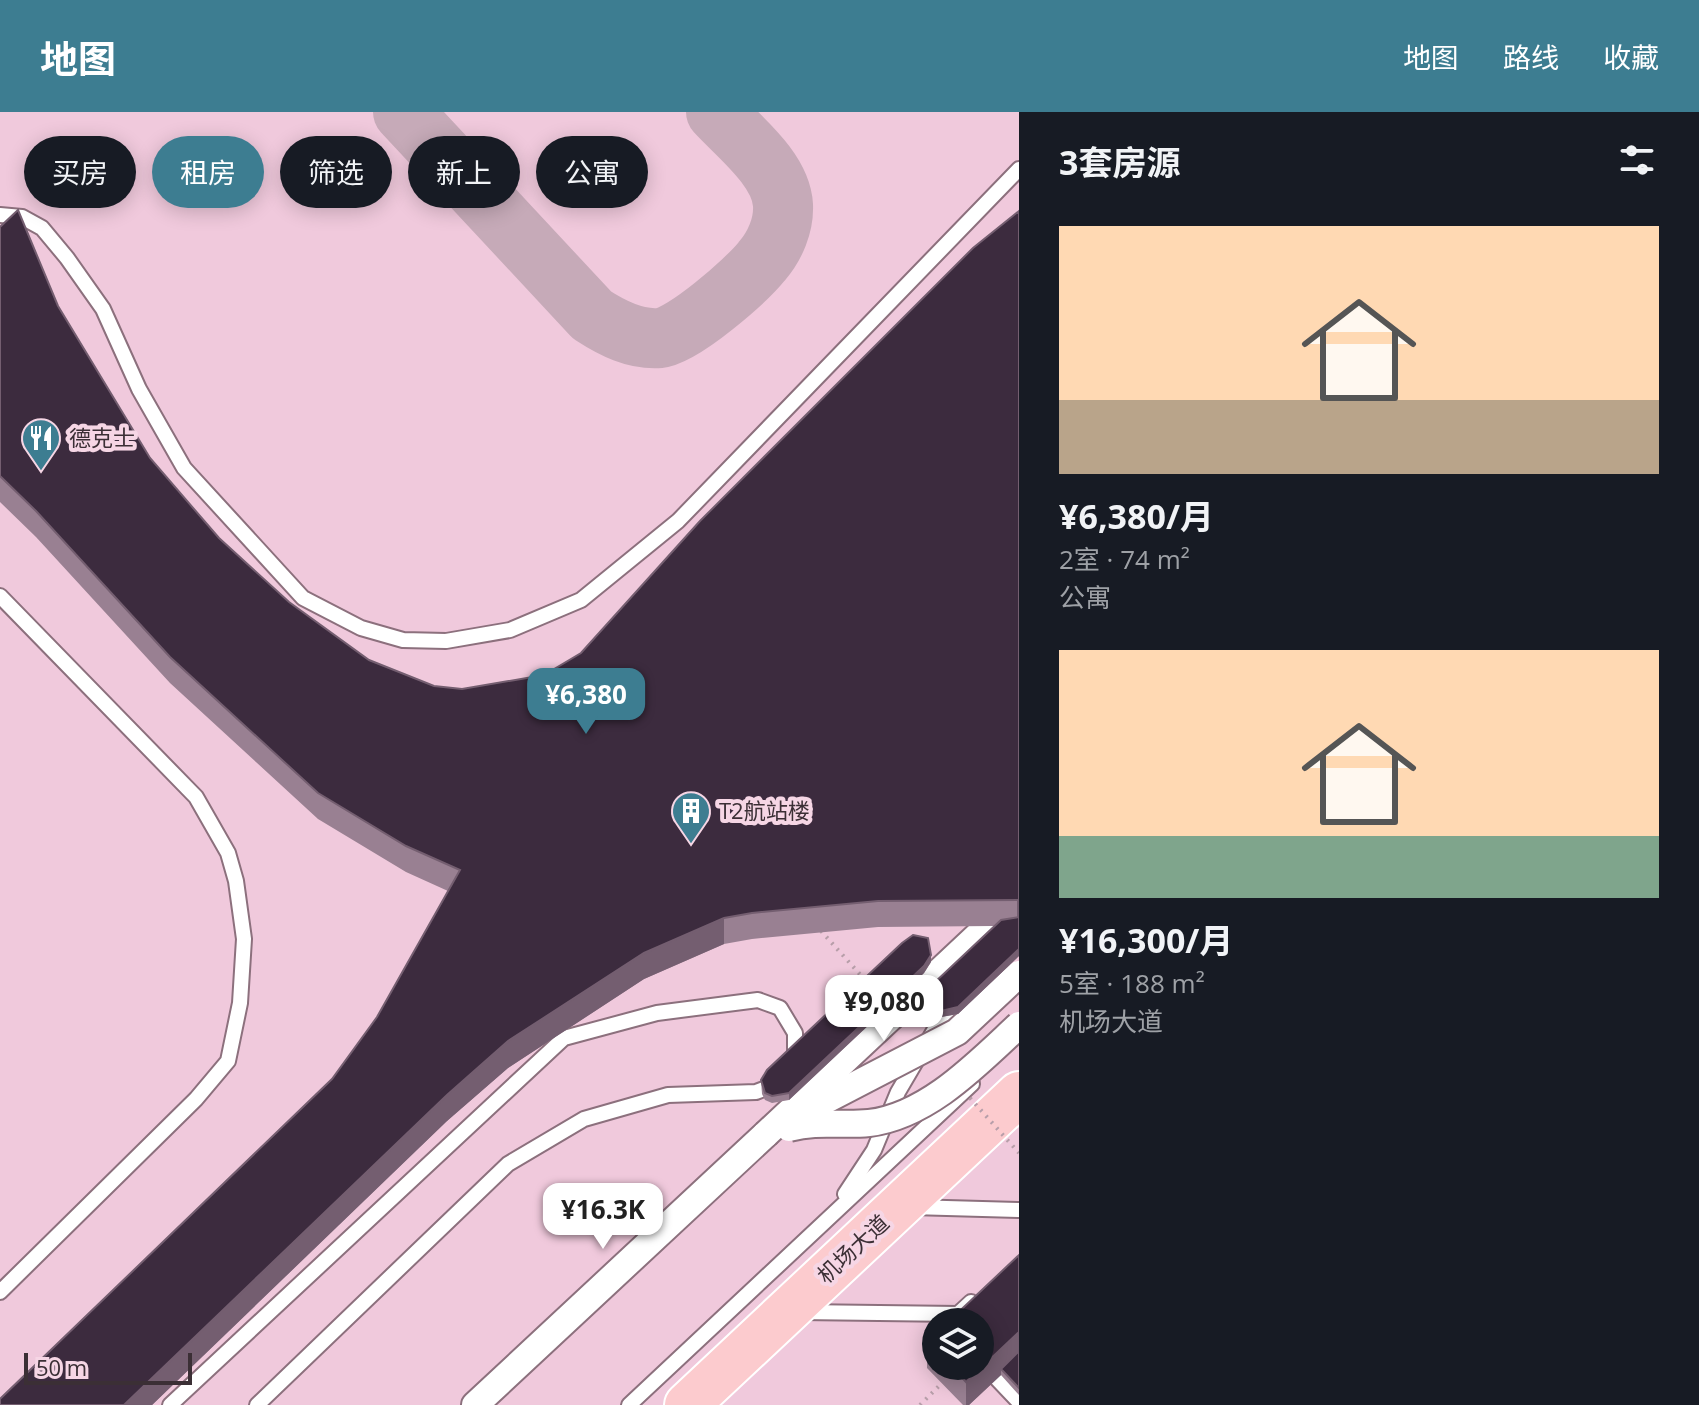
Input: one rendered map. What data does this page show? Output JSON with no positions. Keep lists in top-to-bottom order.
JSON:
{
  "streets": {
    "highway": ["机场大道"]
  },
  "places": {
    "restaurant": ["德克士"],
    "building": ["T2航站楼"]
  },
  "scale_bar": "50 m",
  "page": {
    "header": "地图",
    "nav": ["地图", "路线", "收藏"],
    "heading": "3套房源",
    "chip": [
      "买房",
      "租房",
      "筛选",
      "新上",
      "公寓"
    ],
    "list": [
      {
        "name": "¥6,380/月",
        "note": "2室 · 74 m² · 公寓"
      },
      {
        "name": "¥16,300/月",
        "note": "5室 · 188 m² · 机场大道"
      }
    ],
    "price": ["¥6,380", "¥9,080", "¥16.3K"],
    "scale": "50 m"
  }
}
